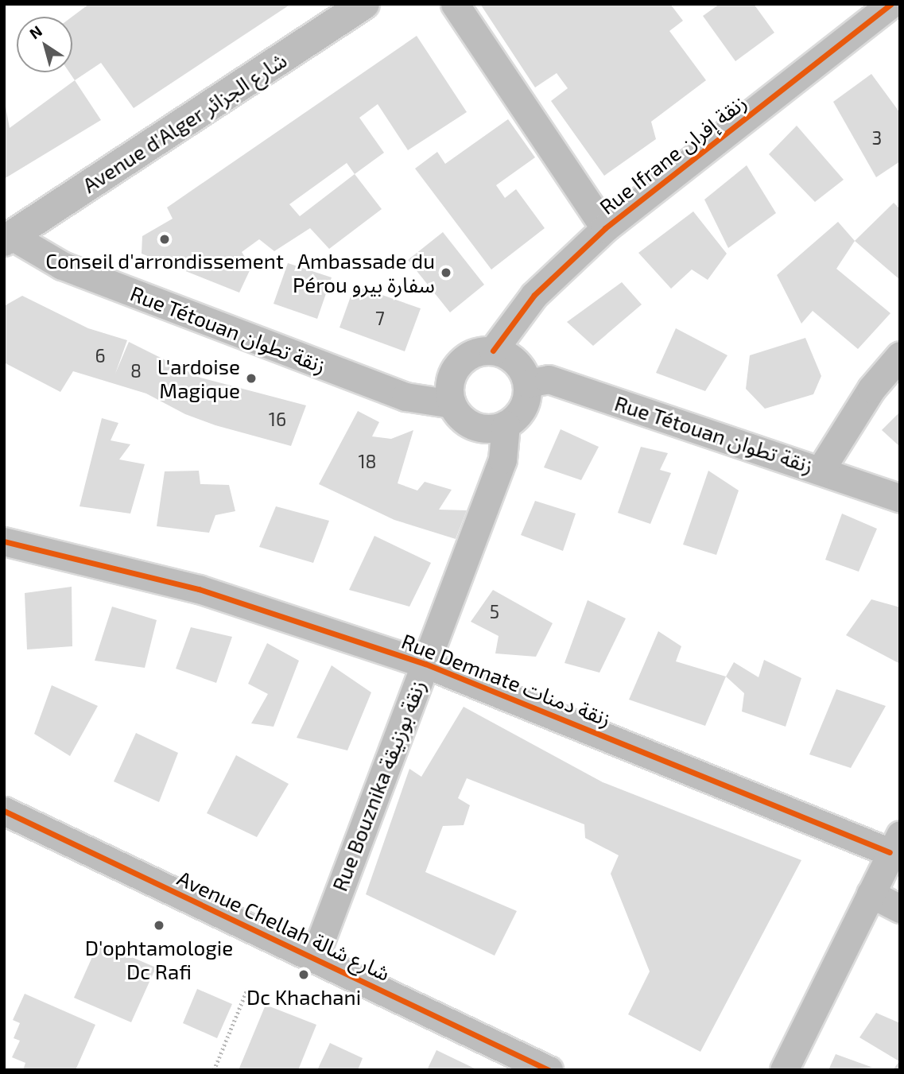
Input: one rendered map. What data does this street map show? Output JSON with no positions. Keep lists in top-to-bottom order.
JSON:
{
  "streets": {
    "main road": ["Avenue d'Alger شارع الجزائر"],
    "street": [
      "Rue Ifrane زنقة إفران",
      "Rue Tétouan زنقة تطوان",
      "Rue Demnate زنقة دمنات",
      "Rue Bouznika زنقة بوزنيقة",
      "Avenue Chellah شارع شالة"
    ]
  },
  "crossings": [
    ["Avenue d'Alger شارع الجزائر", "Rue Tétouan زنقة تطوان"],
    ["Rue Ifrane زنقة إفران", "Rue Tétouan زنقة تطوان"],
    ["Rue Ifrane زنقة إفران", "Rue Bouznika زنقة بوزنيقة"],
    ["Rue Tétouan زنقة تطوان", "Rue Bouznika زنقة بوزنيقة"],
    ["Rue Demnate زنقة دمنات", "Rue Bouznika زنقة بوزنيقة"],
    ["Rue Bouznika زنقة بوزنيقة", "Avenue Chellah شارع شالة"]
  ],
  "places": [
    "Conseil d'arrondissement",
    "Ambassade du Pérou سفارة بيرو",
    "L'ardoise Magique",
    "D'ophtamologie Dc Rafi",
    "Dc Khachani"
  ],
  "house_numbers": [
    "3",
    "7",
    "6",
    "8",
    "16",
    "18",
    "5"
  ],
  "north": "top left"
}
